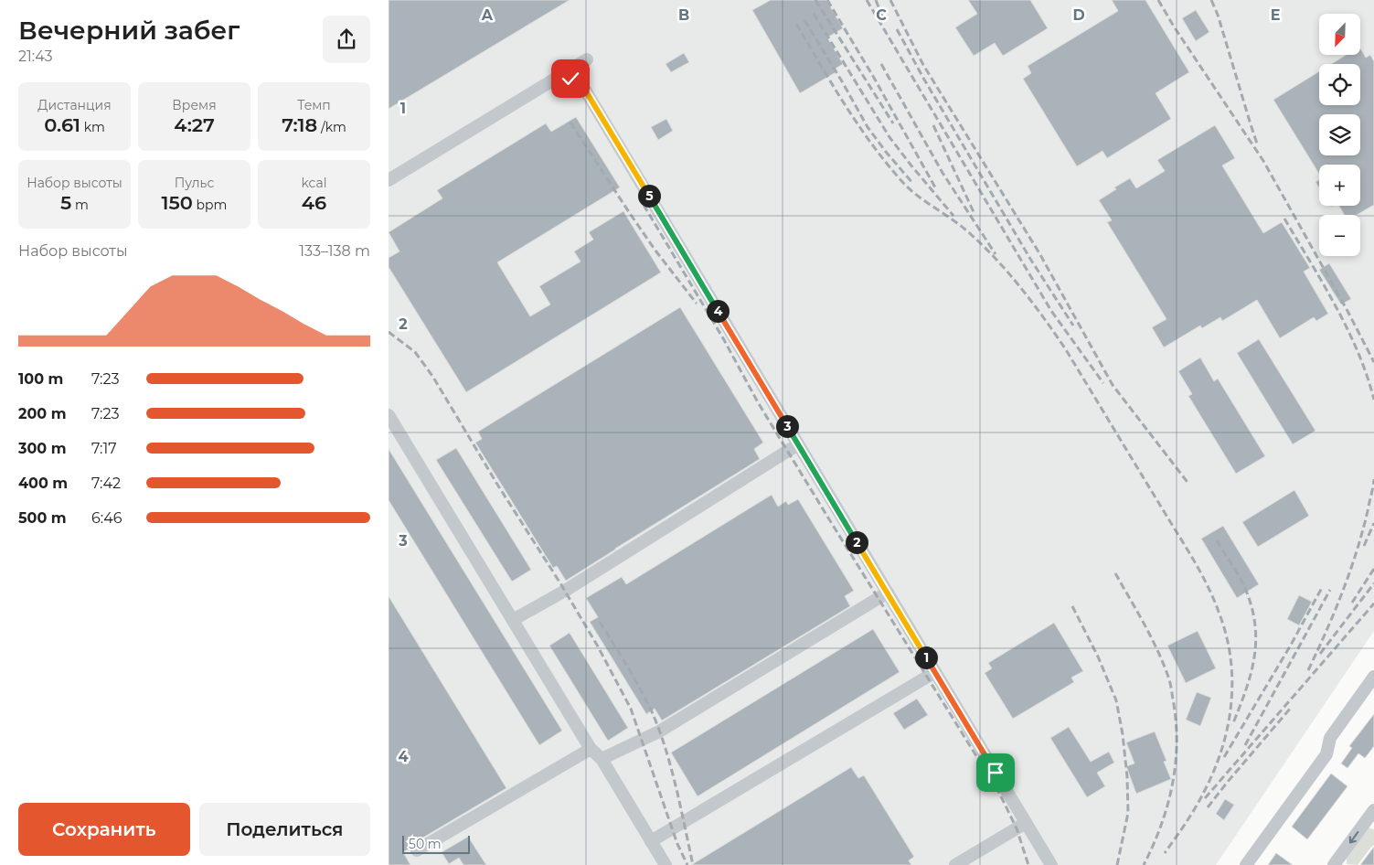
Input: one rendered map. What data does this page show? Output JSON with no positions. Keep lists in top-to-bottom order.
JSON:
{
  "scale_bar": "50 m",
  "north": "bottom left",
  "page": {
    "heading": ["Вечерний забег", "21:43"],
    "map_buttons": ["+", "−"],
    "stats": [
      ["Дистанция", "0.61 km"],
      ["Время", "4:27"],
      ["Темп", "7:18 /km"],
      ["Набор высоты", "5 m"],
      ["Пульс", "150 bpm"],
      ["kcal", "46"]
    ],
    "pins": [
      "5",
      "4",
      "3",
      "2",
      "1"
    ],
    "chart": ["Набор высоты", "133–138 m"],
    "list": [
      {
        "name": "100 m",
        "note": "7:23"
      },
      {
        "name": "200 m",
        "note": "7:23"
      },
      {
        "name": "300 m",
        "note": "7:17"
      },
      {
        "name": "400 m",
        "note": "7:42"
      },
      {
        "name": "500 m",
        "note": "6:46"
      }
    ],
    "buttons": ["Сохранить", "Поделиться"],
    "scale": "50 m"
  },
  "grid": {
    "columns": [
      "A",
      "B",
      "C",
      "D",
      "E"
    ],
    "rows": [
      "1",
      "2",
      "3",
      "4"
    ]
  }
}
